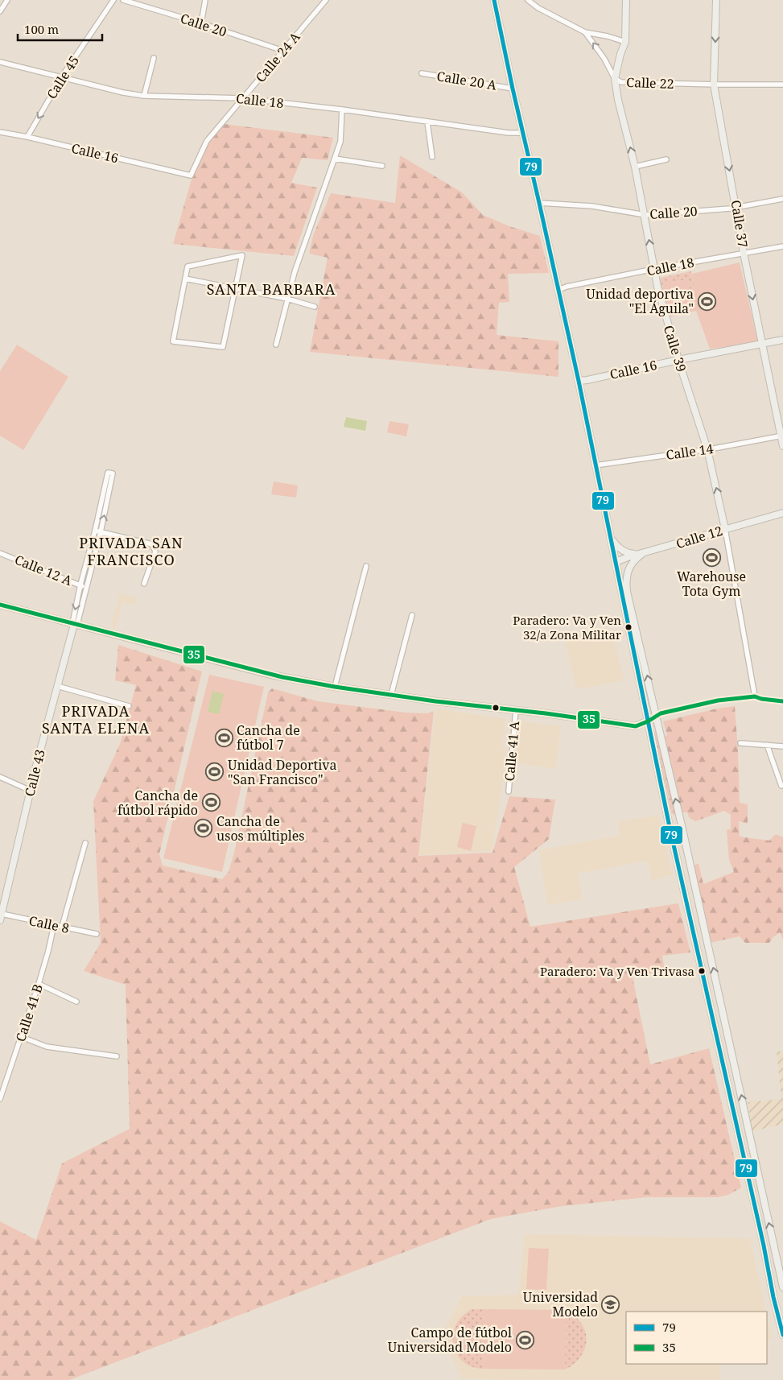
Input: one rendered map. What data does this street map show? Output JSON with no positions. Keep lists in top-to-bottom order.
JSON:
{
  "streets": {
    "main road": [
      "Calle 16",
      "Calle 37",
      "Calle 39",
      "Calle 12",
      "Calle 43"
    ],
    "street": [
      "Calle 20",
      "Calle 24 A",
      "Calle 45",
      "Calle 20 A",
      "Calle 22",
      "Calle 18",
      "Calle 14",
      "Calle 12 A",
      "Calle 41 A",
      "Calle 8",
      "Calle 41 B"
    ]
  },
  "crossings": [
    ["Calle 20", "Calle 24 A"],
    ["Calle 20", "Calle 37"],
    ["Calle 20", "Calle 39"],
    ["Calle 24 A", "Calle 18"],
    ["Calle 24 A", "Calle 16"],
    ["Calle 45", "Calle 18"],
    ["Calle 45", "Calle 16"],
    ["Calle 22", "Calle 37"],
    ["Calle 22", "Calle 39"],
    ["Calle 18", "Calle 37"],
    ["Calle 18", "Calle 39"],
    ["Calle 16", "Calle 37"],
    ["Calle 16", "Calle 39"],
    ["Calle 37", "Calle 14"],
    ["Calle 39", "Calle 14"],
    ["Calle 39", "Calle 12"],
    ["Calle 43", "Calle 8"],
    ["Calle 8", "Calle 41 B"]
  ],
  "one_way": ["Calle 45", "Calle 37"],
  "districts": ["SANTA BARBARA", "PRIVADA SAN FRANCISCO", "PRIVADA SANTA ELENA"],
  "places": {
    "sports": [
      "Unidad deportiva \"El Águila\"",
      "Warehouse Tota Gym",
      "Cancha de fútbol 7",
      "Unidad Deportiva \"San Francisco\"",
      "Cancha de fútbol rápido",
      "Cancha de usos múltiples",
      "Campo de fútbol Universidad Modelo"
    ],
    "other": ["Paradero: Va y Ven 32/a Zona Militar", "Paradero: Va y Ven Trivasa"],
    "school or university": ["Universidad Modelo"]
  },
  "lines": ["transit line 79", "transit line 35"],
  "legend": ["79", "35"],
  "scale_bar": "100 m"
}
